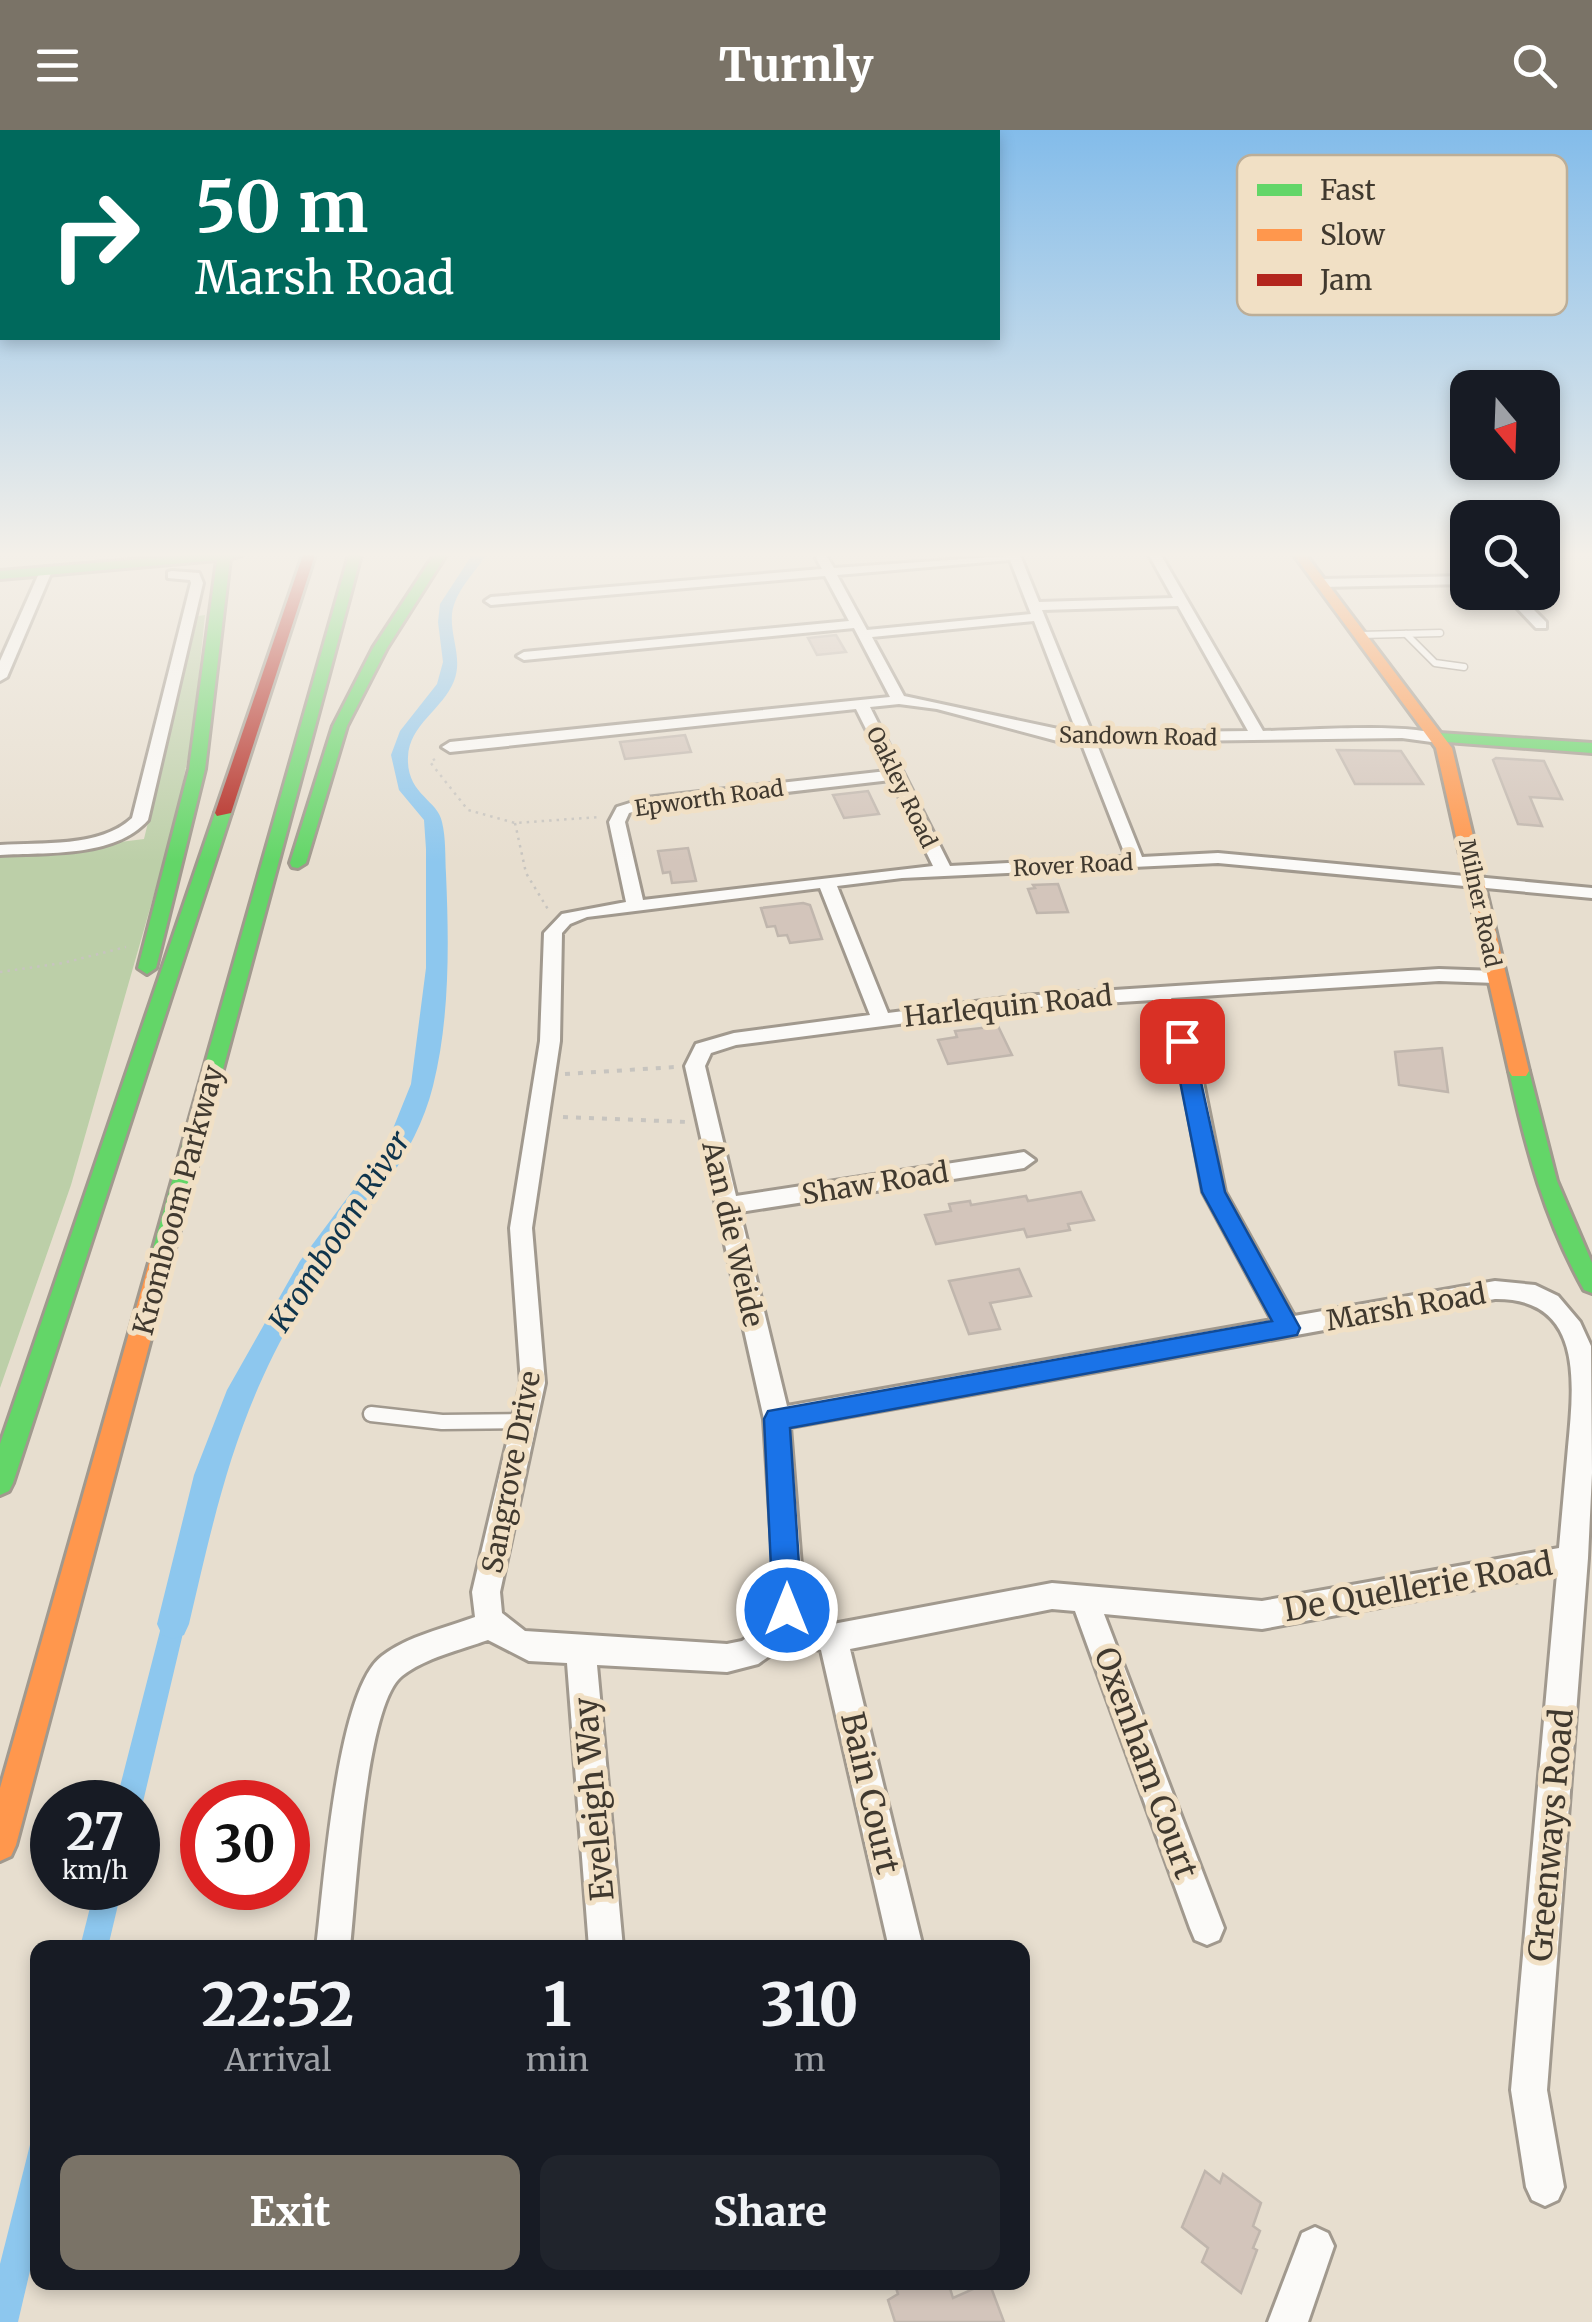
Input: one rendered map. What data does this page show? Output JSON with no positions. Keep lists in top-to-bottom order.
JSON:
{
  "streets": {
    "main road": ["Sandown Road", "Milner Road", "Kromboom Parkway"],
    "street": [
      "Oakley Road",
      "Epworth Road",
      "Rover Road",
      "Harlequin Road",
      "Shaw Road",
      "Aan die Weide",
      "Marsh Road",
      "Sangrove Drive",
      "De Quellerie Road",
      "Oxenham Court",
      "Bain Court",
      "Eveleigh Way",
      "Greenways Road"
    ]
  },
  "crossings": [
    ["Sandown Road", "Oakley Road"],
    ["Sandown Road", "Milner Road"],
    ["Oakley Road", "Epworth Road"],
    ["Oakley Road", "Rover Road"],
    ["Epworth Road", "Rover Road"],
    ["Rover Road", "Milner Road"],
    ["Rover Road", "Sangrove Drive"],
    ["Milner Road", "Harlequin Road"],
    ["Harlequin Road", "Aan die Weide"],
    ["Shaw Road", "Aan die Weide"],
    ["Aan die Weide", "Marsh Road"],
    ["Marsh Road", "Greenways Road"],
    ["De Quellerie Road", "Oxenham Court"],
    ["De Quellerie Road", "Bain Court"],
    ["De Quellerie Road", "Greenways Road"]
  ],
  "water": ["Kromboom River"],
  "legend": ["Fast", "Slow", "Jam"],
  "north": "bottom",
  "page": {
    "header": "Turnly",
    "turn": ["50 m", "Marsh Road"],
    "speed": "27 km/h",
    "limit": "30",
    "eta": [
      "22:52",
      "Arrival",
      "1",
      "min",
      "310",
      "m"
    ],
    "buttons": ["Exit", "Share"]
  }
}
